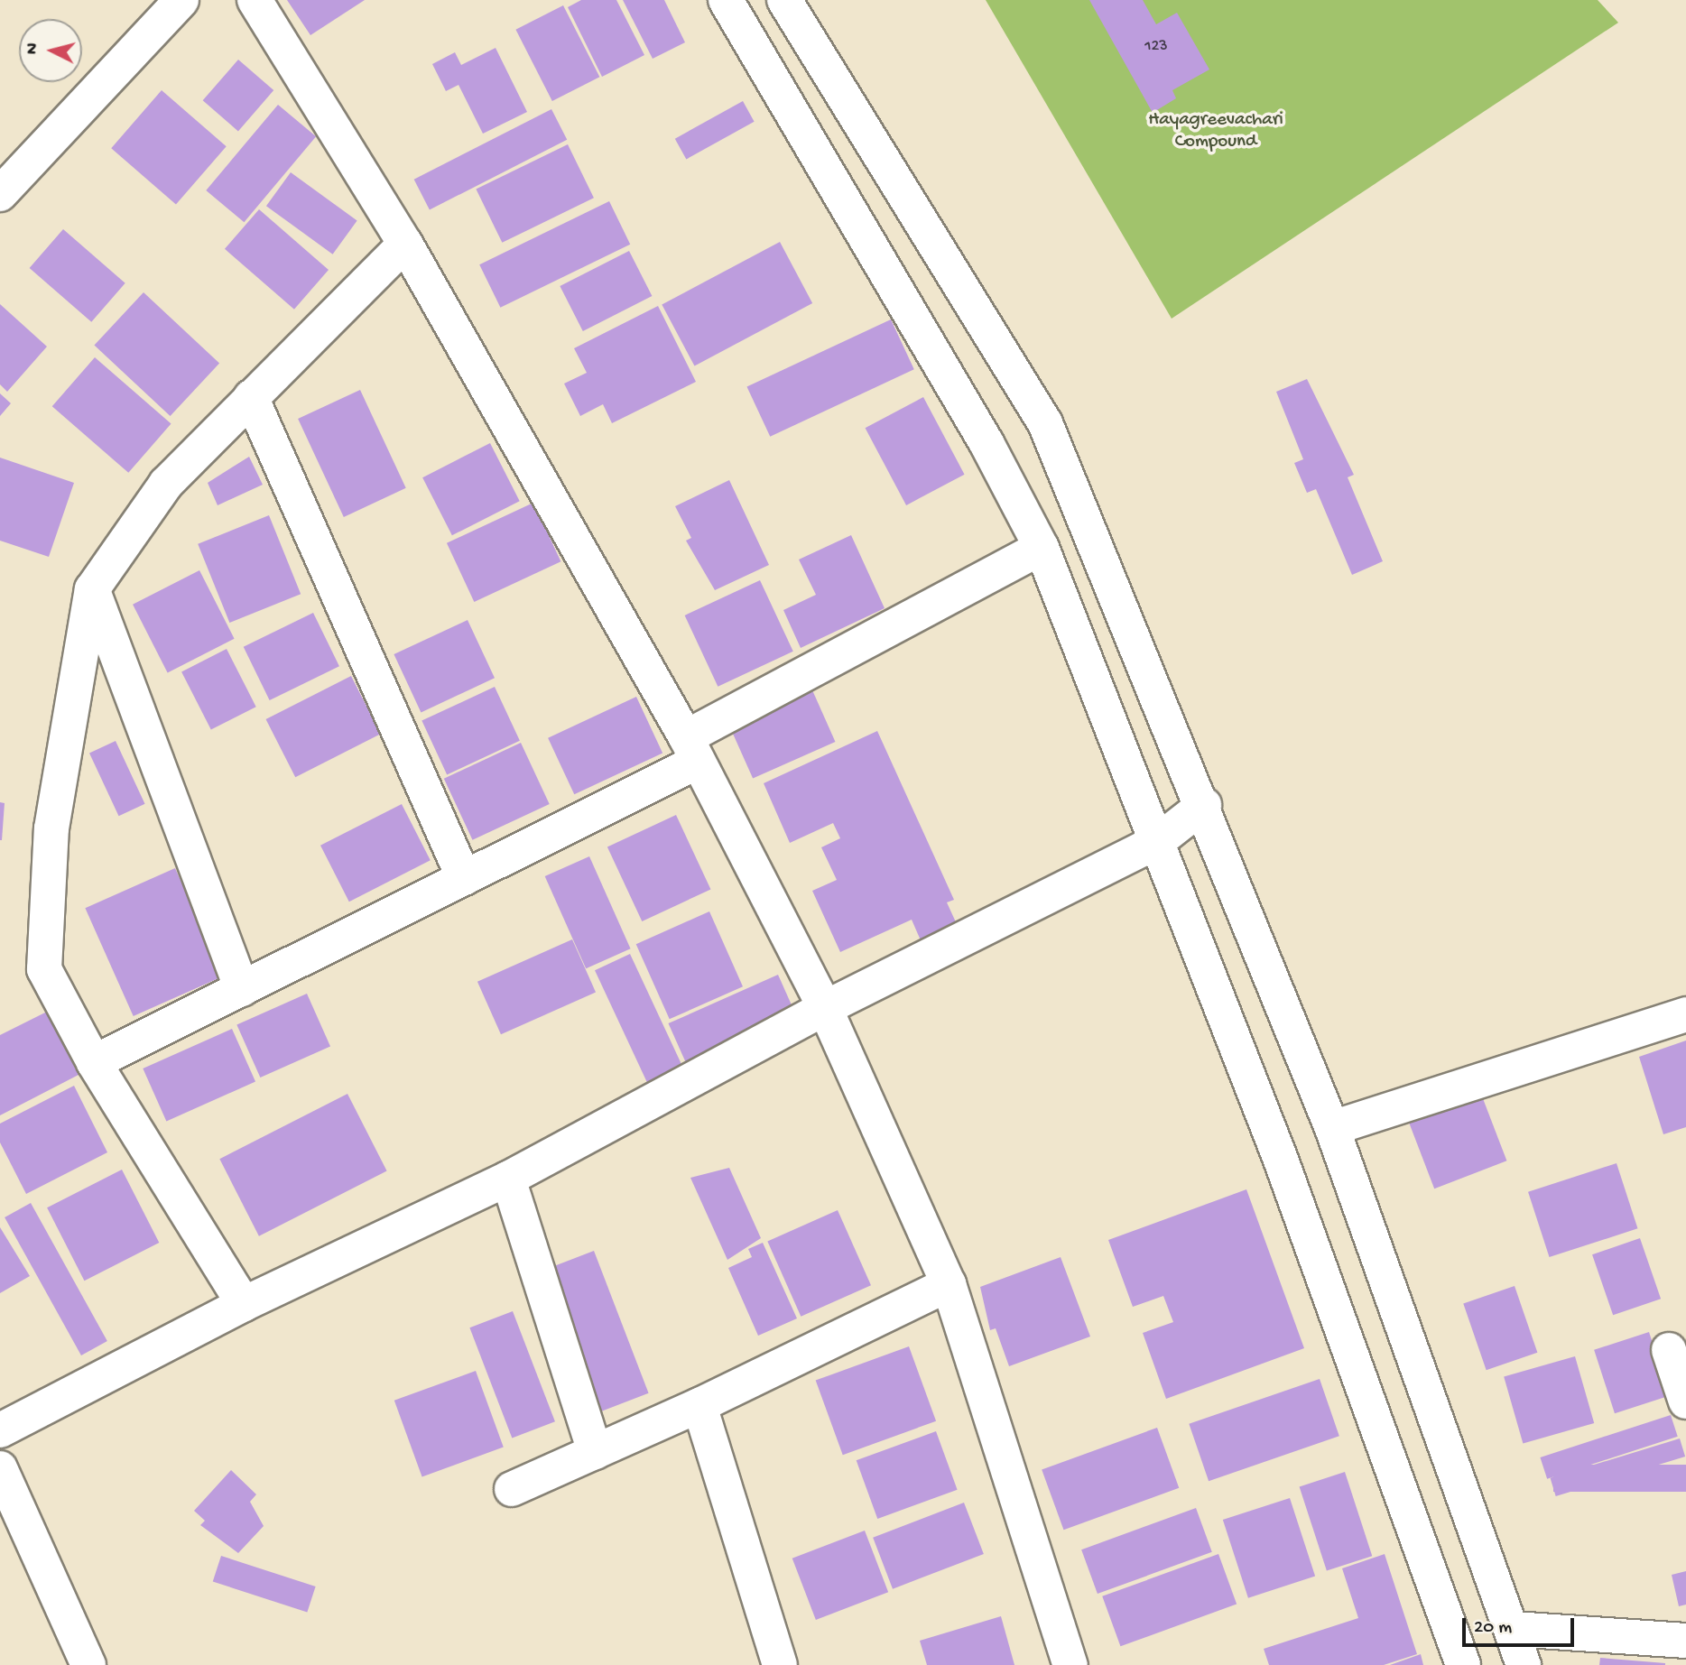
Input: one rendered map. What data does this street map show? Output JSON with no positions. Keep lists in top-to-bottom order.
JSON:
{
  "parks": ["Hayagreevachari Compound"],
  "house_numbers": ["123"],
  "scale_bar": "20 m",
  "north": "left"
}
